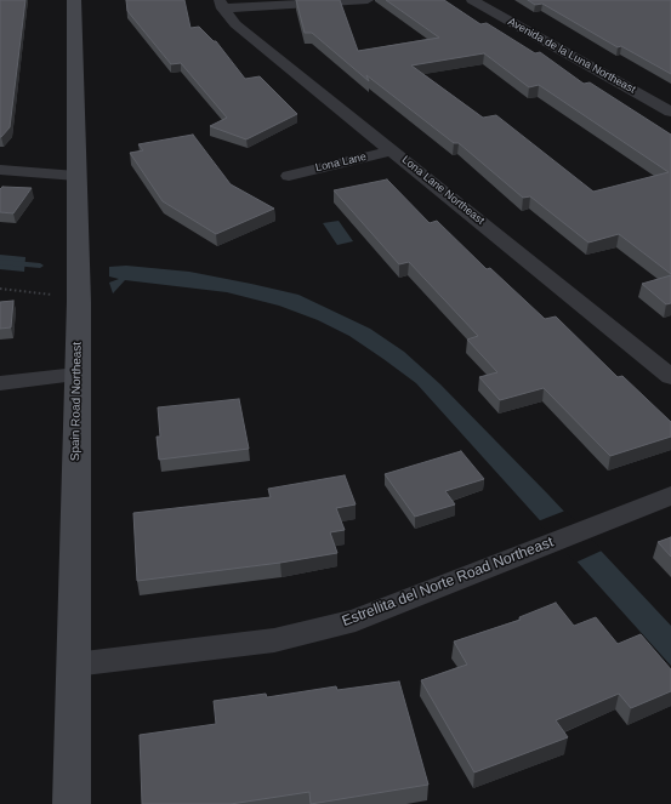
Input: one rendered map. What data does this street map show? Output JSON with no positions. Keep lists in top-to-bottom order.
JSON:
{
  "streets": {
    "street": [
      "Avenida de la Luna Northeast",
      "Lona Lane",
      "Lona Lane Northeast",
      "Spain Road Northeast",
      "Estrellita del Norte Road Northeast"
    ]
  },
  "crossings": [
    ["Lona Lane", "Lona Lane Northeast"],
    ["Spain Road Northeast", "Estrellita del Norte Road Northeast"]
  ]
}
